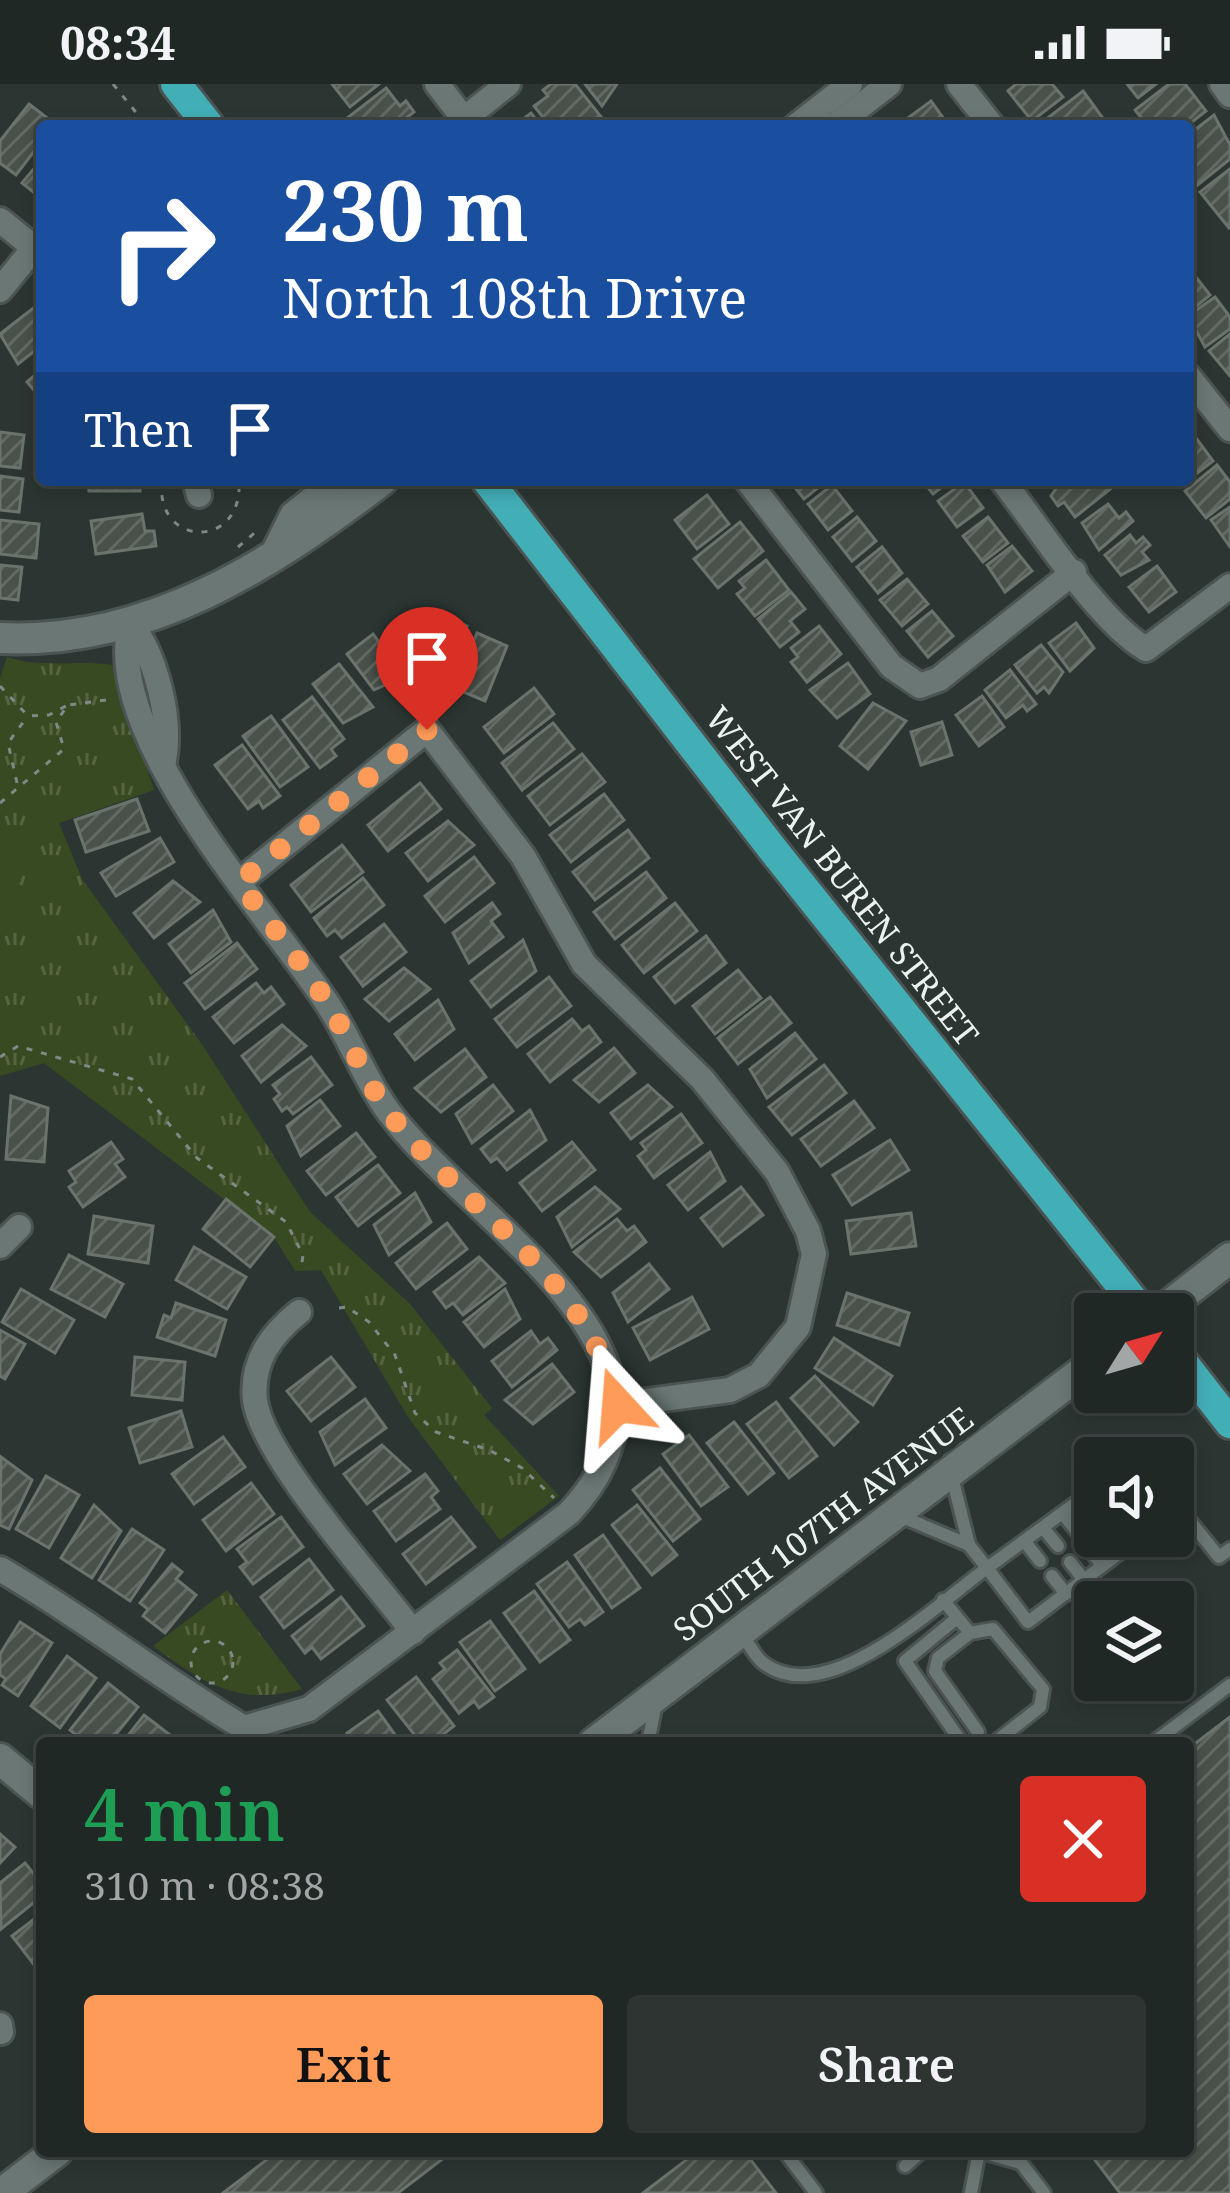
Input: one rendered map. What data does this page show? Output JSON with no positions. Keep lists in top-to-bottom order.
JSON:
{
  "streets": {
    "main road": ["WEST VAN BUREN STREET", "SOUTH 107TH AVENUE"]
  },
  "north": "top right",
  "page": {
    "status": "08:34",
    "turn": ["230 m", "North 108th Drive"],
    "then": "Then",
    "heading": ["4 min", "310 m · 08:38"],
    "buttons": ["Exit", "Share"]
  }
}
